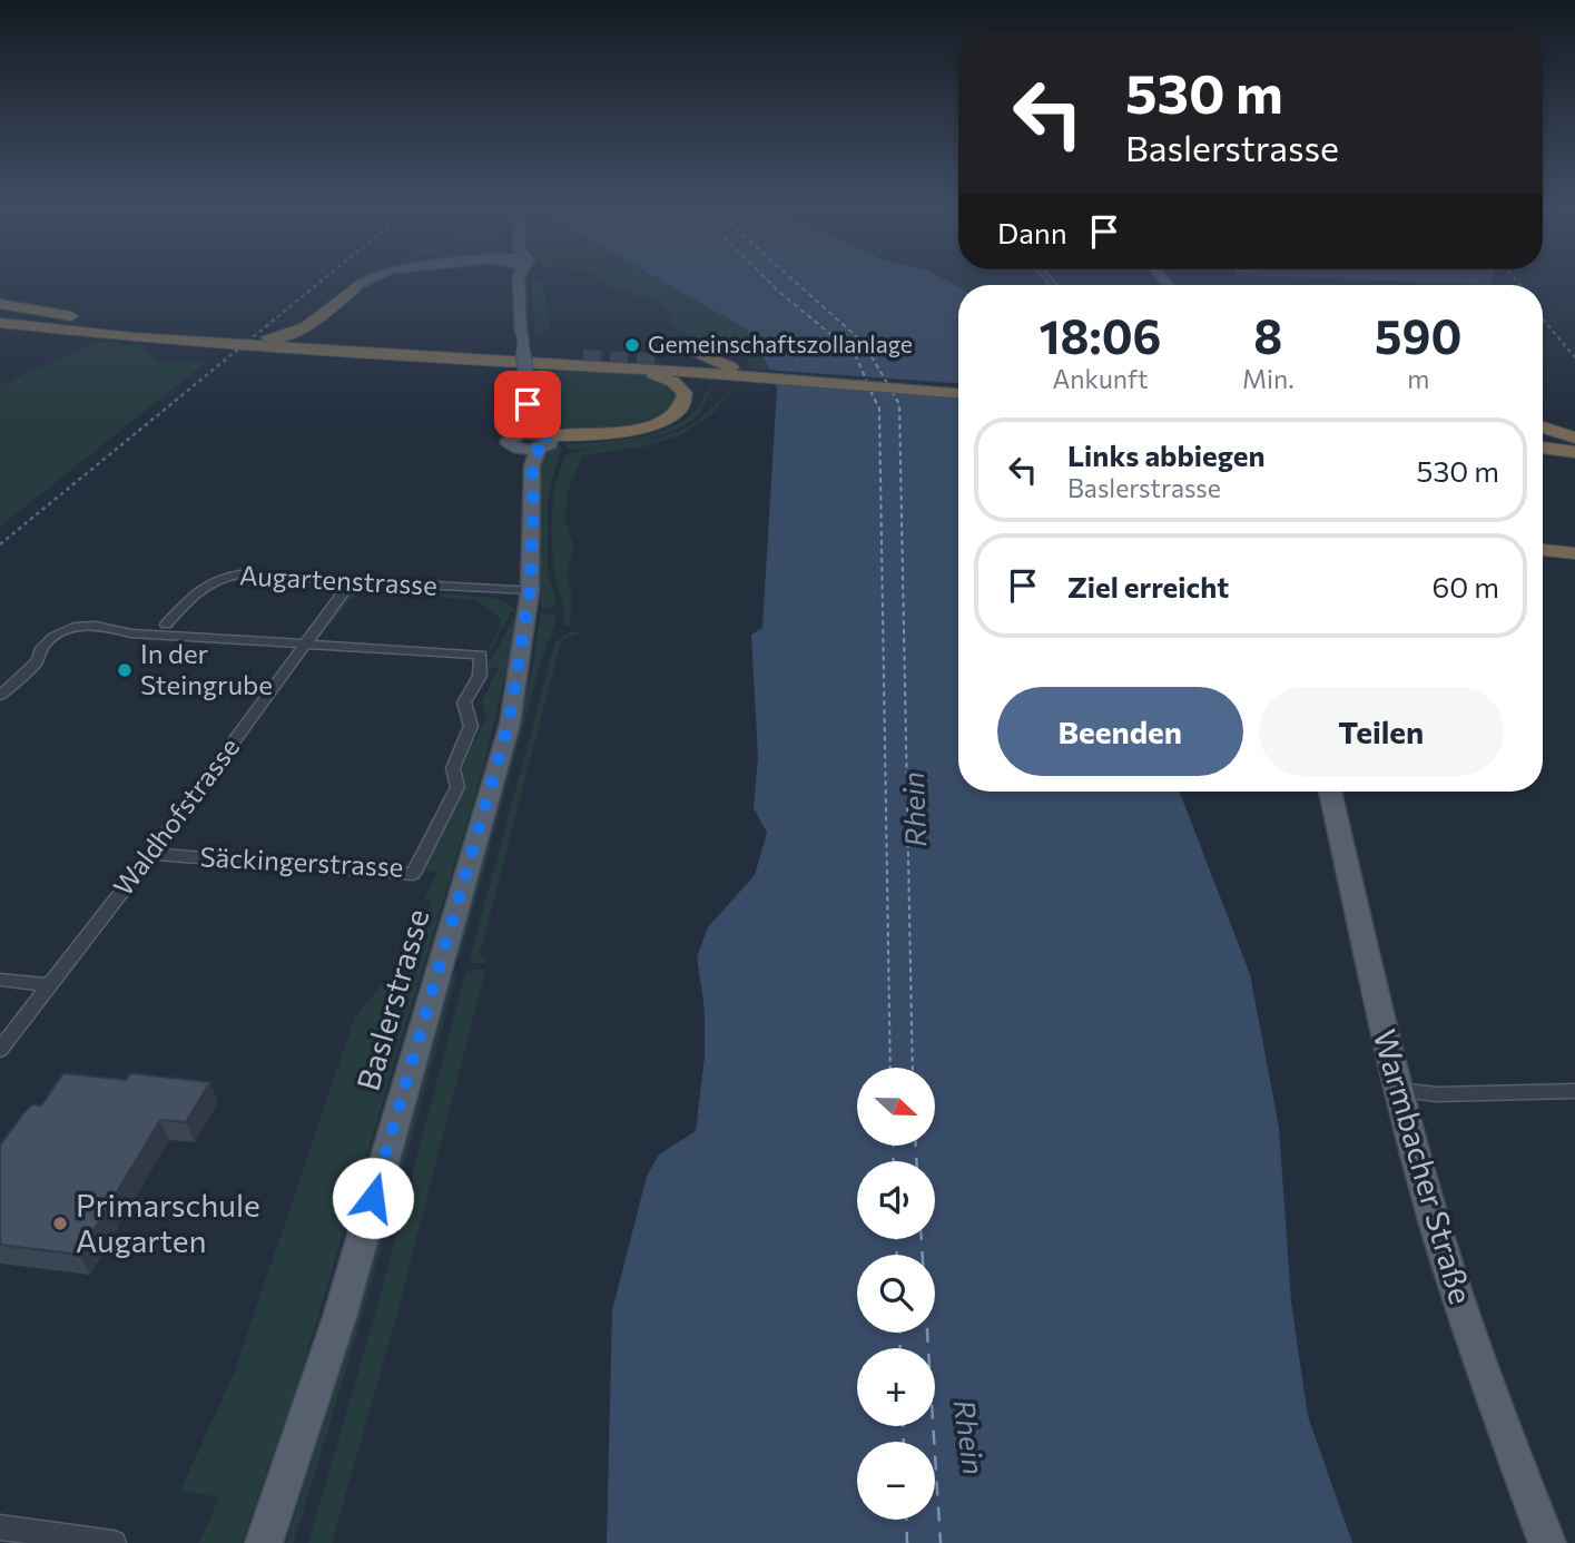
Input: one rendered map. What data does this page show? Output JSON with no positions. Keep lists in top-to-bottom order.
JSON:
{
  "streets": {
    "main road": ["Baslerstrasse", "Warmbacher Straße"],
    "street": ["Augartenstrasse", "Waldhofstrasse", "Säckingerstrasse"]
  },
  "crossings": [
    ["Augartenstrasse", "Waldhofstrasse"],
    ["Augartenstrasse", "Baslerstrasse"],
    ["Waldhofstrasse", "Säckingerstrasse"]
  ],
  "water": ["Rhein"],
  "places": ["Gemeinschaftszollanlage", "In der Steingrube", "Primarschule Augarten"],
  "north": "right",
  "page": {
    "turn": ["530 m", "Baslerstrasse"],
    "then": "Dann",
    "eta": [
      "18:06",
      "Ankunft",
      "8",
      "Min.",
      "590",
      "m"
    ],
    "list": [
      {
        "name": "Links abbiegen",
        "note": "Baslerstrasse",
        "value": "530 m"
      },
      {
        "name": "Ziel erreicht",
        "value": "60 m"
      }
    ],
    "buttons": ["Beenden", "Teilen"],
    "map_buttons": ["+", "−"]
  }
}
